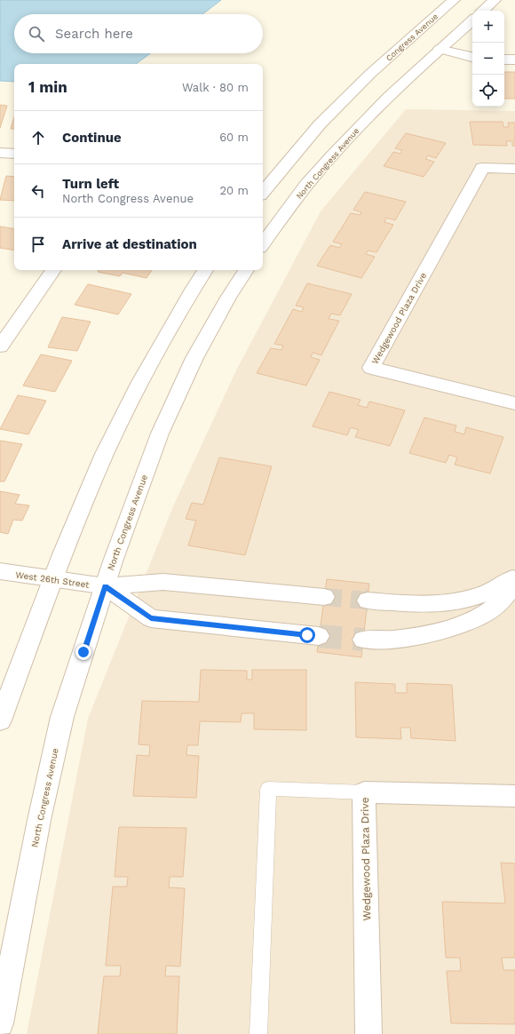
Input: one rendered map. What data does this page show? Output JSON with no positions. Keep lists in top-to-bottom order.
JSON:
{
  "streets": {
    "street": [
      "Congress Avenue",
      "North Congress Avenue",
      "Wedgewood Plaza Drive",
      "West 26th Street"
    ]
  },
  "crossings": [
    ["North Congress Avenue", "West 26th Street"]
  ],
  "page": {
    "map_buttons": ["+", "−"],
    "search": "Search here",
    "heading": ["1 min", "Walk · 80 m"],
    "list": [
      ["Continue", "60 m"],
      ["Turn left", "North Congress Avenue", "20 m"],
      "Arrive at destination"
    ]
  }
}
